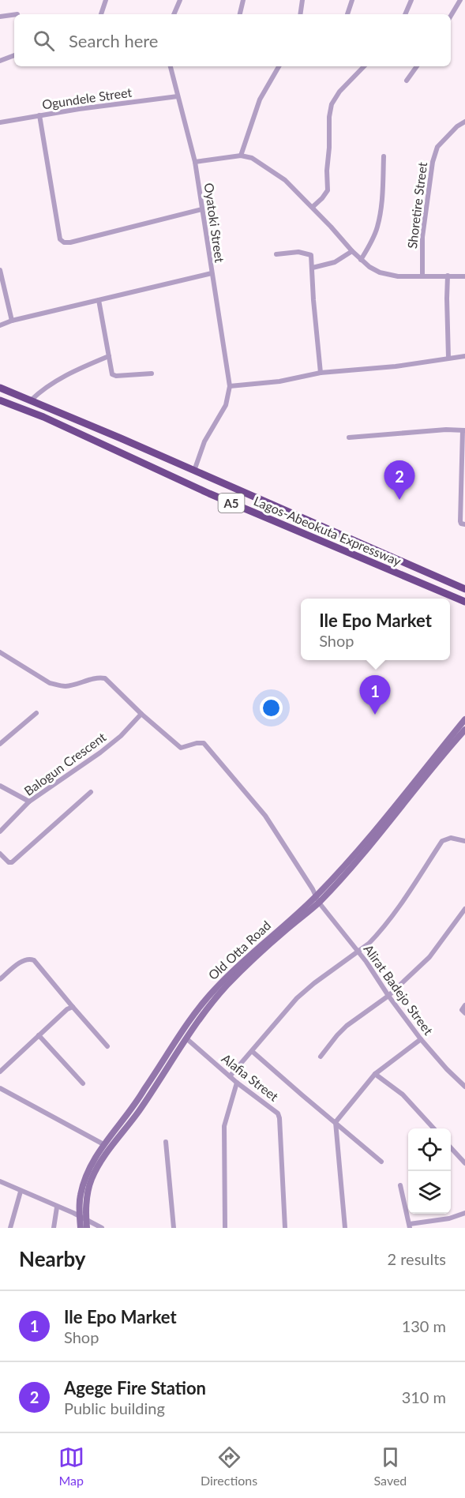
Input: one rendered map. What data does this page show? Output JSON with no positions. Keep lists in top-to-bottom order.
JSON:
{
  "streets": {
    "highway": ["A5", "Lagos-Abeokuta Expressway"],
    "main road": ["Old Otta Road"],
    "street": [
      "Ogundele Street",
      "Shoretire Street",
      "Oyatoki Street",
      "Balogun Crescent",
      "Alirat Badejo Street",
      "Alafia Street"
    ]
  },
  "crossings": [
    ["Ogundele Street", "Oyatoki Street"],
    ["Balogun Crescent", "Alirat Badejo Street"],
    ["Old Otta Road", "Alirat Badejo Street"],
    ["Old Otta Road", "Alafia Street"]
  ],
  "page": {
    "search": "Search here",
    "pins": ["2", "1"],
    "popup": ["Ile Epo Market", "Shop"],
    "heading": ["Nearby", "2 results"],
    "list": [
      {
        "mark": "1",
        "name": "Ile Epo Market",
        "note": "Shop",
        "value": "130 m"
      },
      {
        "mark": "2",
        "name": "Agege Fire Station",
        "note": "Public building",
        "value": "310 m"
      }
    ],
    "nav": ["Map", "Directions", "Saved"]
  }
}
